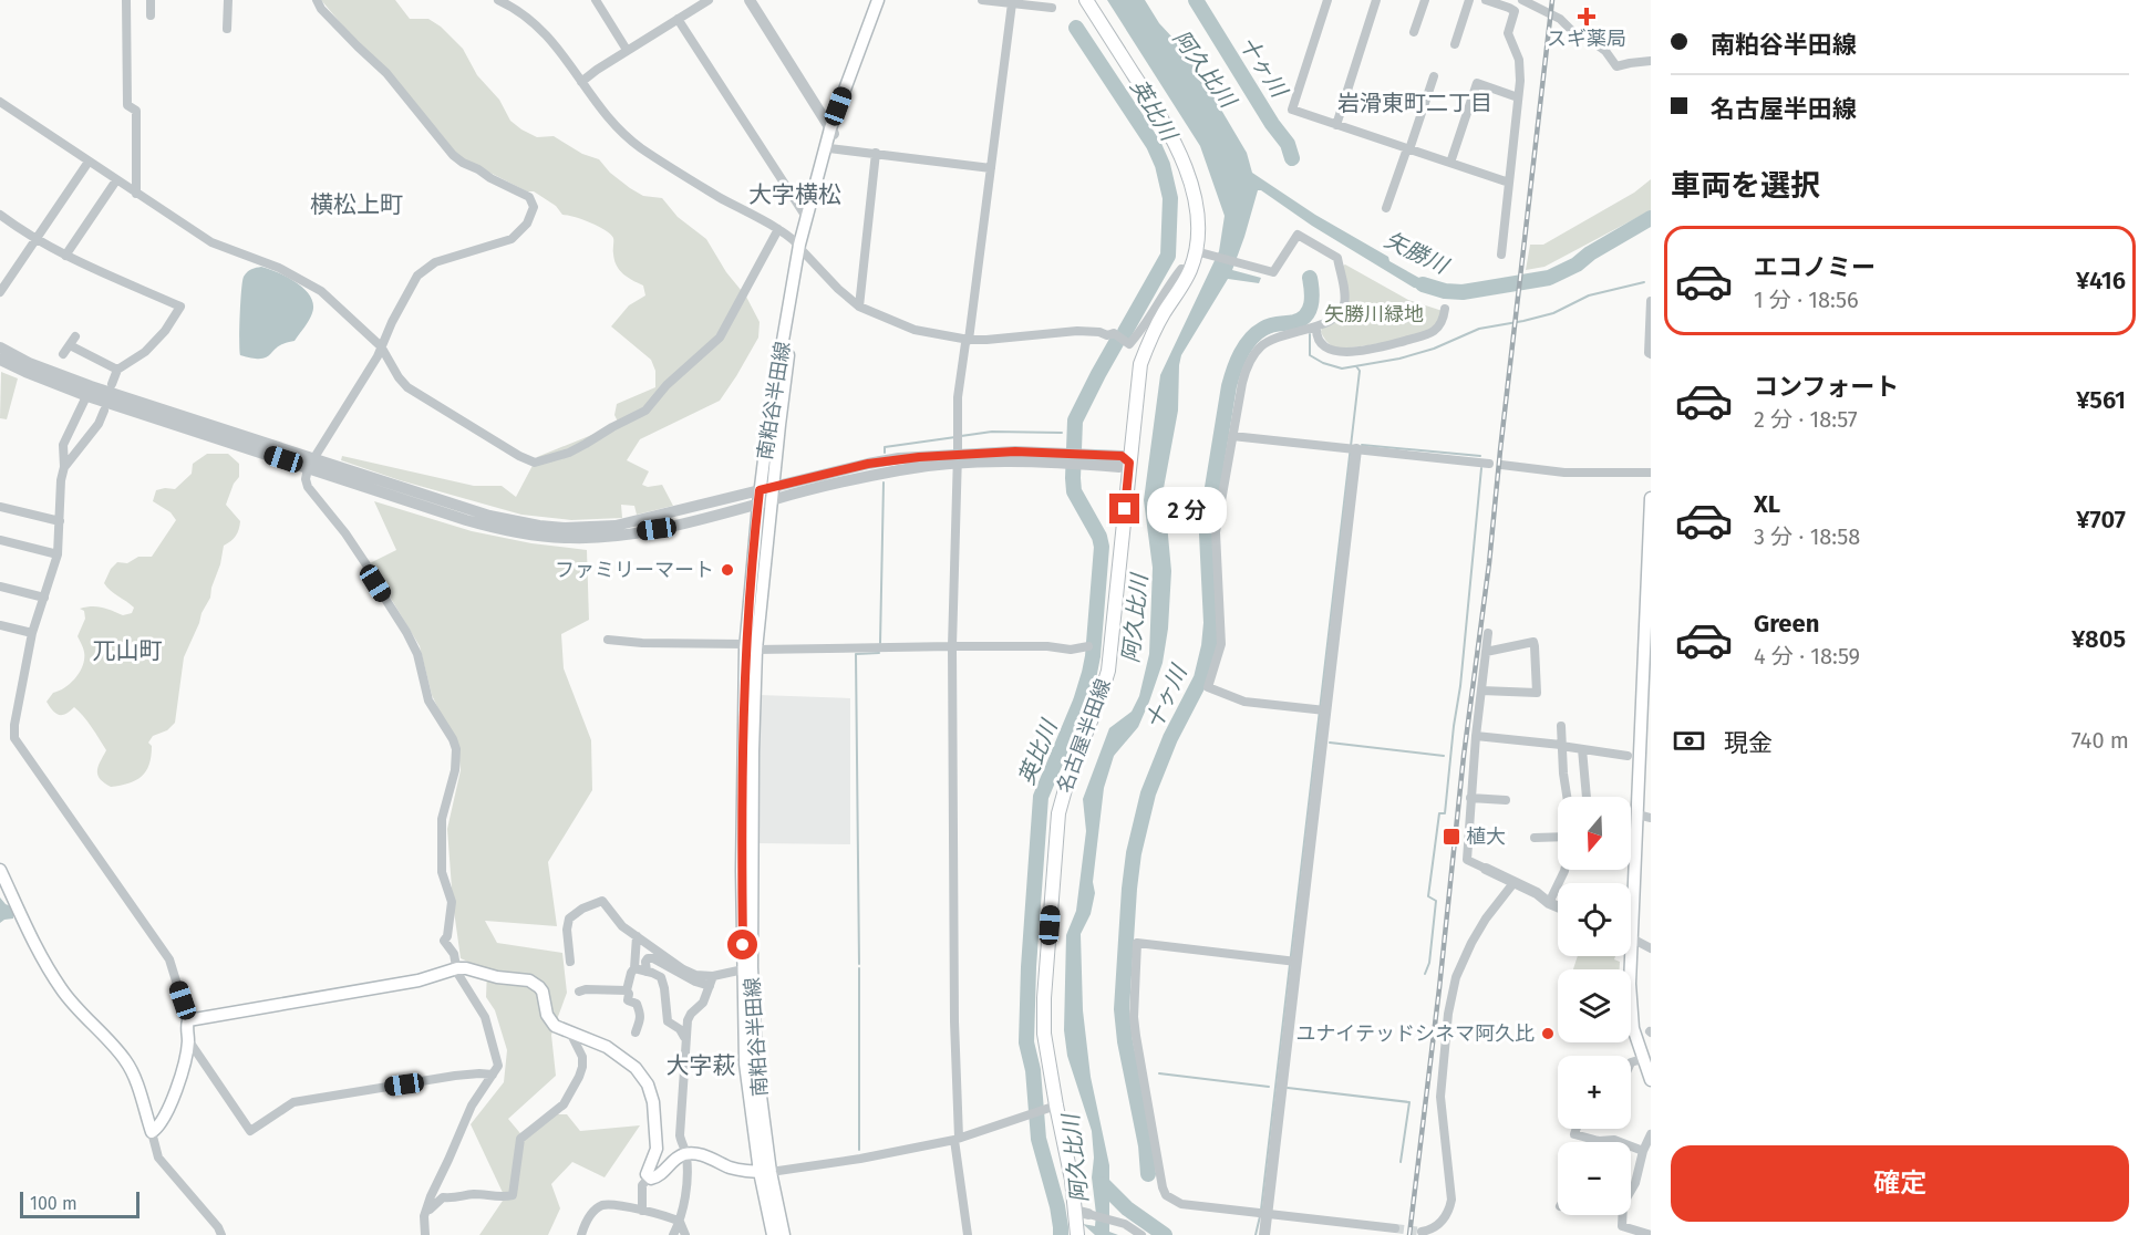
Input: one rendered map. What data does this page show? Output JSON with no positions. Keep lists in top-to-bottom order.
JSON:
{
  "streets": {
    "main road": ["南粕谷半田線", "名古屋半田線"]
  },
  "districts": [
    "岩滑東町二丁目",
    "大字横松",
    "横松上町",
    "兀山町",
    "大字萩"
  ],
  "water": [
    "十ヶ川",
    "阿久比川",
    "英比川",
    "矢勝川"
  ],
  "parks": ["矢勝川緑地"],
  "places": {
    "health": ["スギ薬局"],
    "other": ["ファミリーマート", "ユナイテッドシネマ阿久比"],
    "transit": ["植大"]
  },
  "scale_bar": "100 m",
  "north": "bottom",
  "page": {
    "banner": ["南粕谷半田線", "名古屋半田線"],
    "heading": "車両を選択",
    "list": [
      {
        "name": "エコノミー",
        "note": "1 分 · 18:56",
        "value": "¥416"
      },
      {
        "name": "コンフォート",
        "note": "2 分 · 18:57",
        "value": "¥561"
      },
      {
        "name": "XL",
        "note": "3 分 · 18:58",
        "value": "¥707"
      },
      {
        "name": "Green",
        "note": "4 分 · 18:59",
        "value": "¥805"
      }
    ],
    "bubble": "2 分",
    "pay": ["現金", "740 m"],
    "map_buttons": ["+", "−"],
    "buttons": "確定",
    "scale": "100 m"
  }
}
